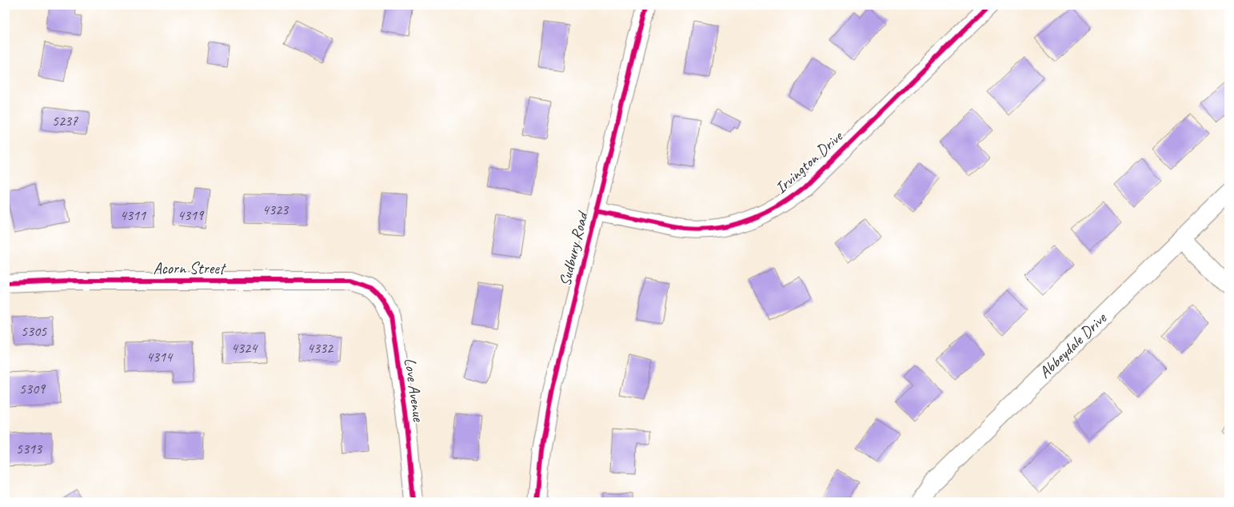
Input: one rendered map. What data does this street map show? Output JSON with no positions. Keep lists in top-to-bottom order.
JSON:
{
  "streets": {
    "street": [
      "Irvington Drive",
      "Sudbury Road",
      "Acorn Street",
      "Abbeydale Drive",
      "Love Avenue"
    ]
  },
  "crossings": [
    ["Irvington Drive", "Sudbury Road"],
    ["Acorn Street", "Love Avenue"]
  ],
  "house_numbers": [
    "5237",
    "4323",
    "4311",
    "4319",
    "5305",
    "4324",
    "4332",
    "4314",
    "5309",
    "5313"
  ]
}
